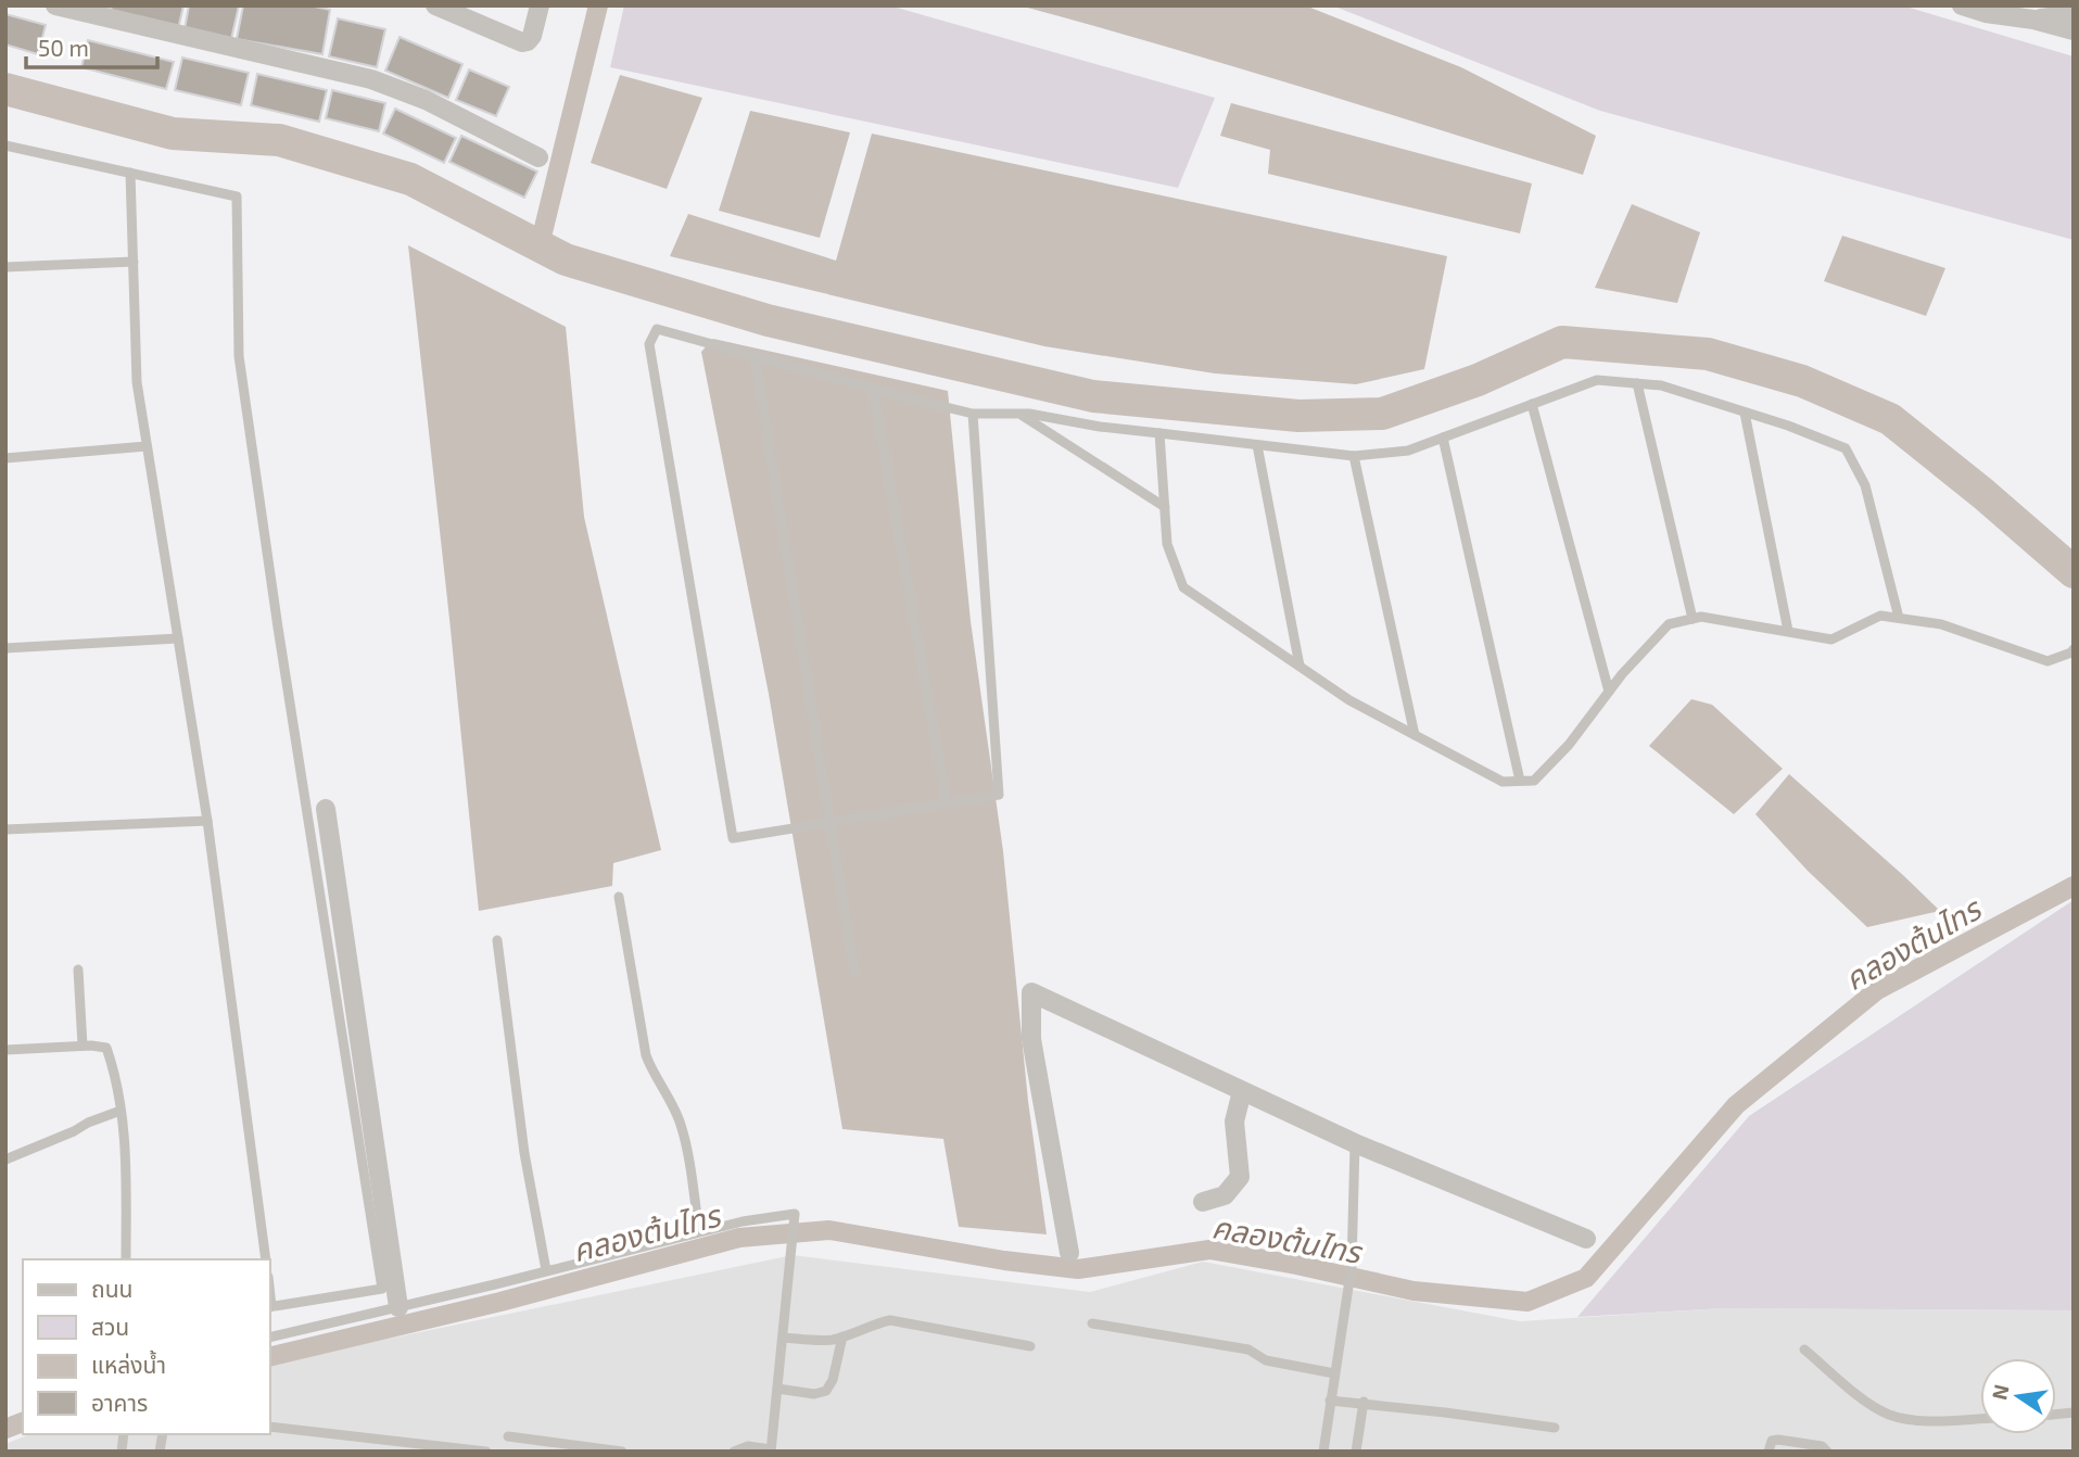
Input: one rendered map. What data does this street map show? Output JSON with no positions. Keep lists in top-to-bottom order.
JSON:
{
  "water": ["คลองต้นไทร"],
  "legend": [
    "ถนน",
    "สวน",
    "แหล่งน้ำ",
    "อาคาร"
  ],
  "scale_bar": "50 m",
  "north": "left"
}
